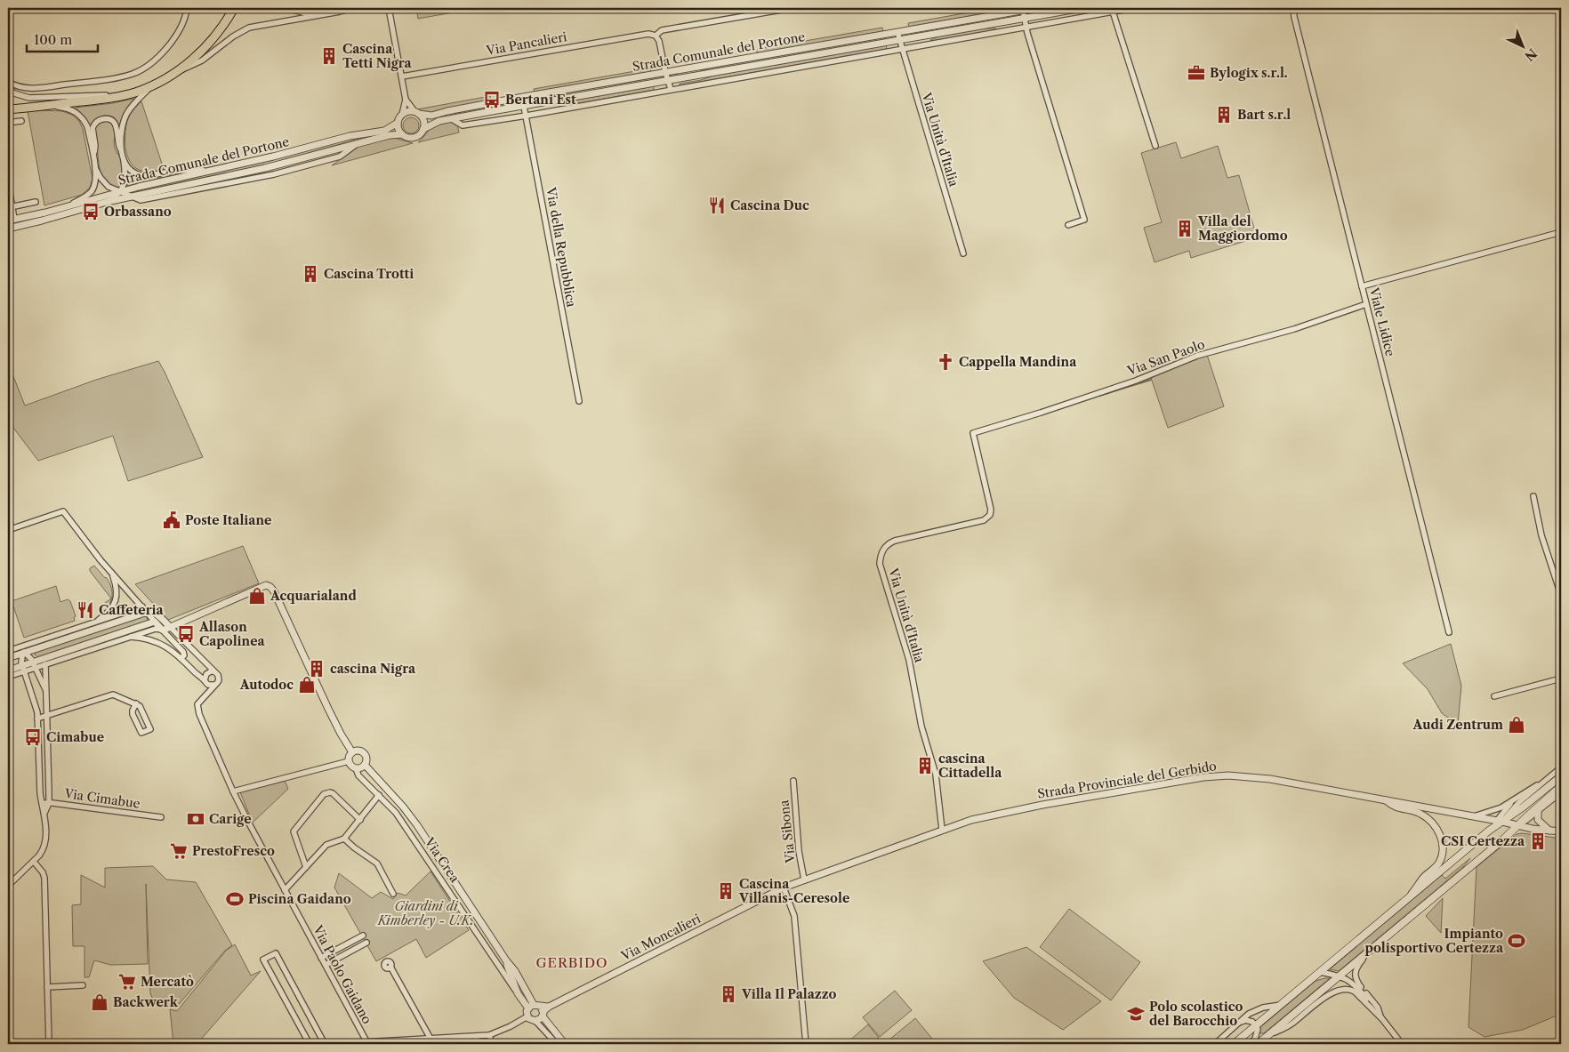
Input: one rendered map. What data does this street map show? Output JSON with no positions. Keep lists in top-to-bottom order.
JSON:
{
  "streets": {
    "street": [
      "Via Pancalieri",
      "Strada Comunale del Portone",
      "Via Unità d'Italia",
      "Via della Repubblica",
      "Viale Lidice",
      "Via San Paolo",
      "Strada Provinciale del Gerbido",
      "Via Cimabue",
      "Via Sibona",
      "Via Crea",
      "Via Moncalieri",
      "Via Paolo Gaidano"
    ]
  },
  "crossings": [
    ["Strada Comunale del Portone", "Via Unità d'Italia"],
    ["Strada Comunale del Portone", "Via della Repubblica"],
    ["Via Unità d'Italia", "Via San Paolo"],
    ["Via Unità d'Italia", "Strada Provinciale del Gerbido"],
    ["Viale Lidice", "Via San Paolo"],
    ["Strada Provinciale del Gerbido", "Via Sibona"],
    ["Strada Provinciale del Gerbido", "Via Moncalieri"]
  ],
  "districts": ["GERBIDO"],
  "parks": ["Giardini di Kimberley - U.K."],
  "places": {
    "building": [
      "Cascina Tetti Nigra",
      "Bart s.r.l",
      "Villa del Maggiordomo",
      "Cascina Trotti",
      "cascina Nigra",
      "cascina Cittadella",
      "CSI Certezza",
      "Cascina Villanis-Ceresole",
      "Villa Il Palazzo"
    ],
    "office": ["Bylogix s.r.l."],
    "bus stop": [
      "Bertani Est",
      "Orbassano",
      "Allason Capolinea",
      "Cimabue"
    ],
    "restaurant": ["Cascina Duc", "Caffeteria"],
    "church": ["Cappella Mandina"],
    "public building": ["Poste Italiane"],
    "shop": [
      "Acquarialand",
      "Autodoc",
      "Audi Zentrum",
      "Backwerk"
    ],
    "bank": ["Carige"],
    "supermarket": ["PrestoFresco", "Mercatò"],
    "sports": ["Piscina Gaidano", "Impianto polisportivo Certezza"],
    "school or university": ["Polo scolastico del Barocchio"]
  },
  "scale_bar": "100 m",
  "north": "bottom right"
}
